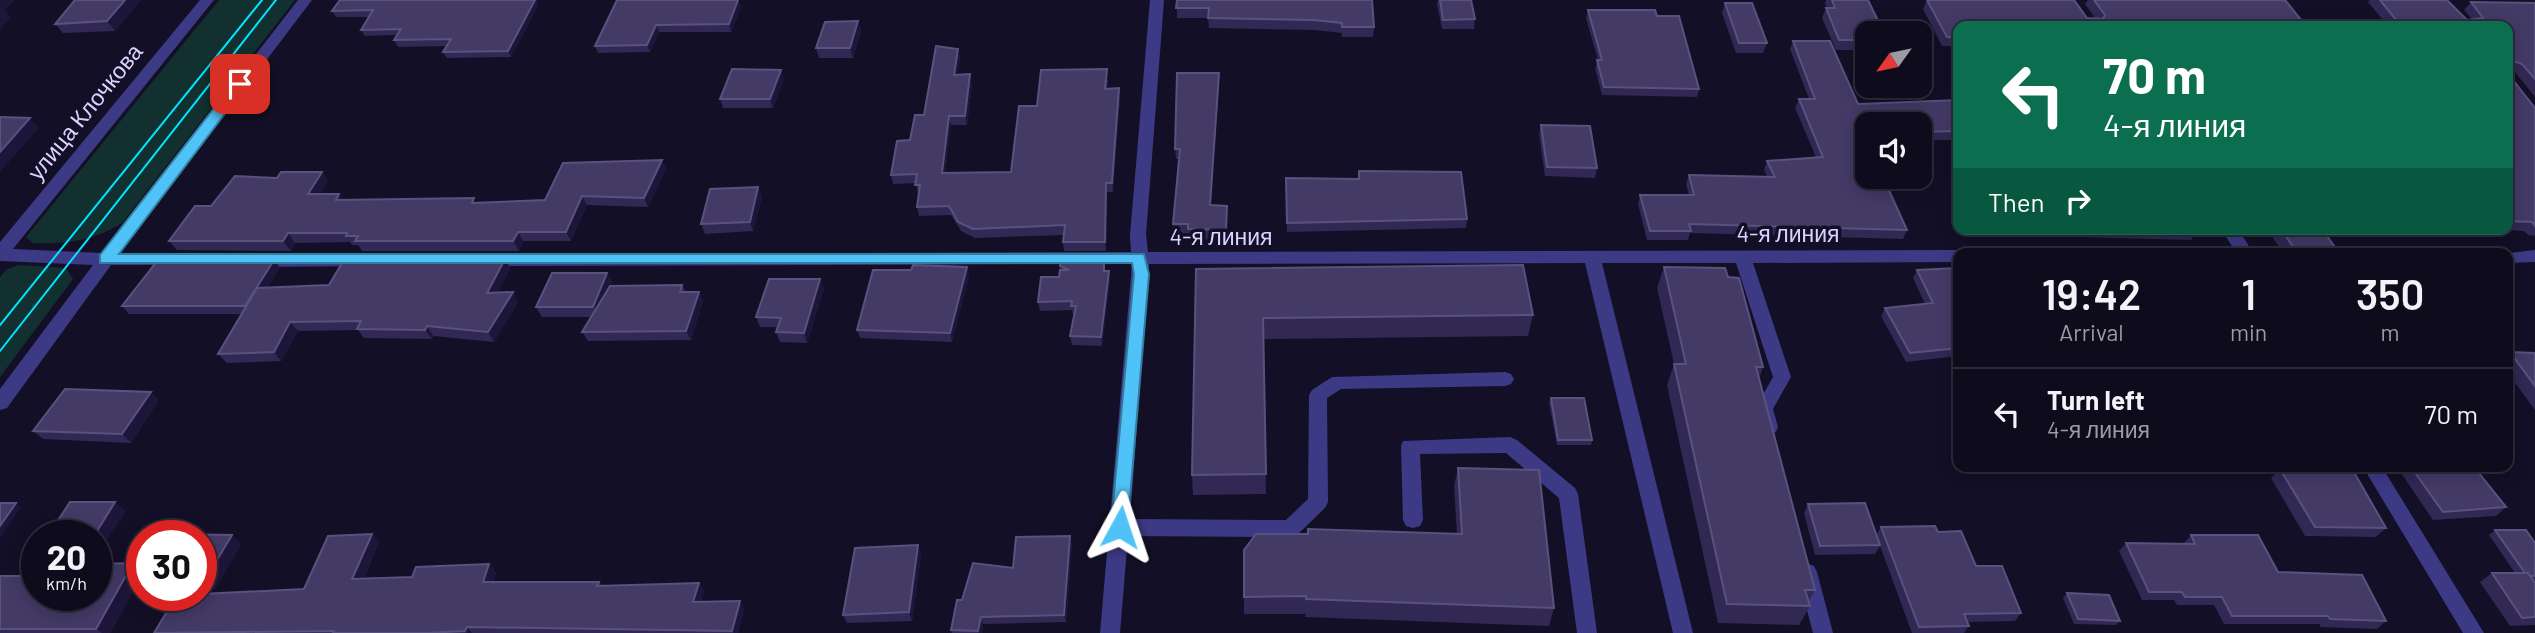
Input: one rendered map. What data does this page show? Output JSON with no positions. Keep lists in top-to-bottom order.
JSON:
{
  "streets": {
    "street": ["улица Клочкова", "4-я линия"]
  },
  "north": "bottom left",
  "page": {
    "turn": ["70 m", "4-я линия"],
    "then": "Then",
    "eta": [
      "19:42",
      "Arrival",
      "1",
      "min",
      "350",
      "m"
    ],
    "list": [
      {
        "name": "Turn left",
        "note": "4-я линия",
        "value": "70 m"
      }
    ],
    "speed": "20 km/h",
    "limit": "30"
  }
}
